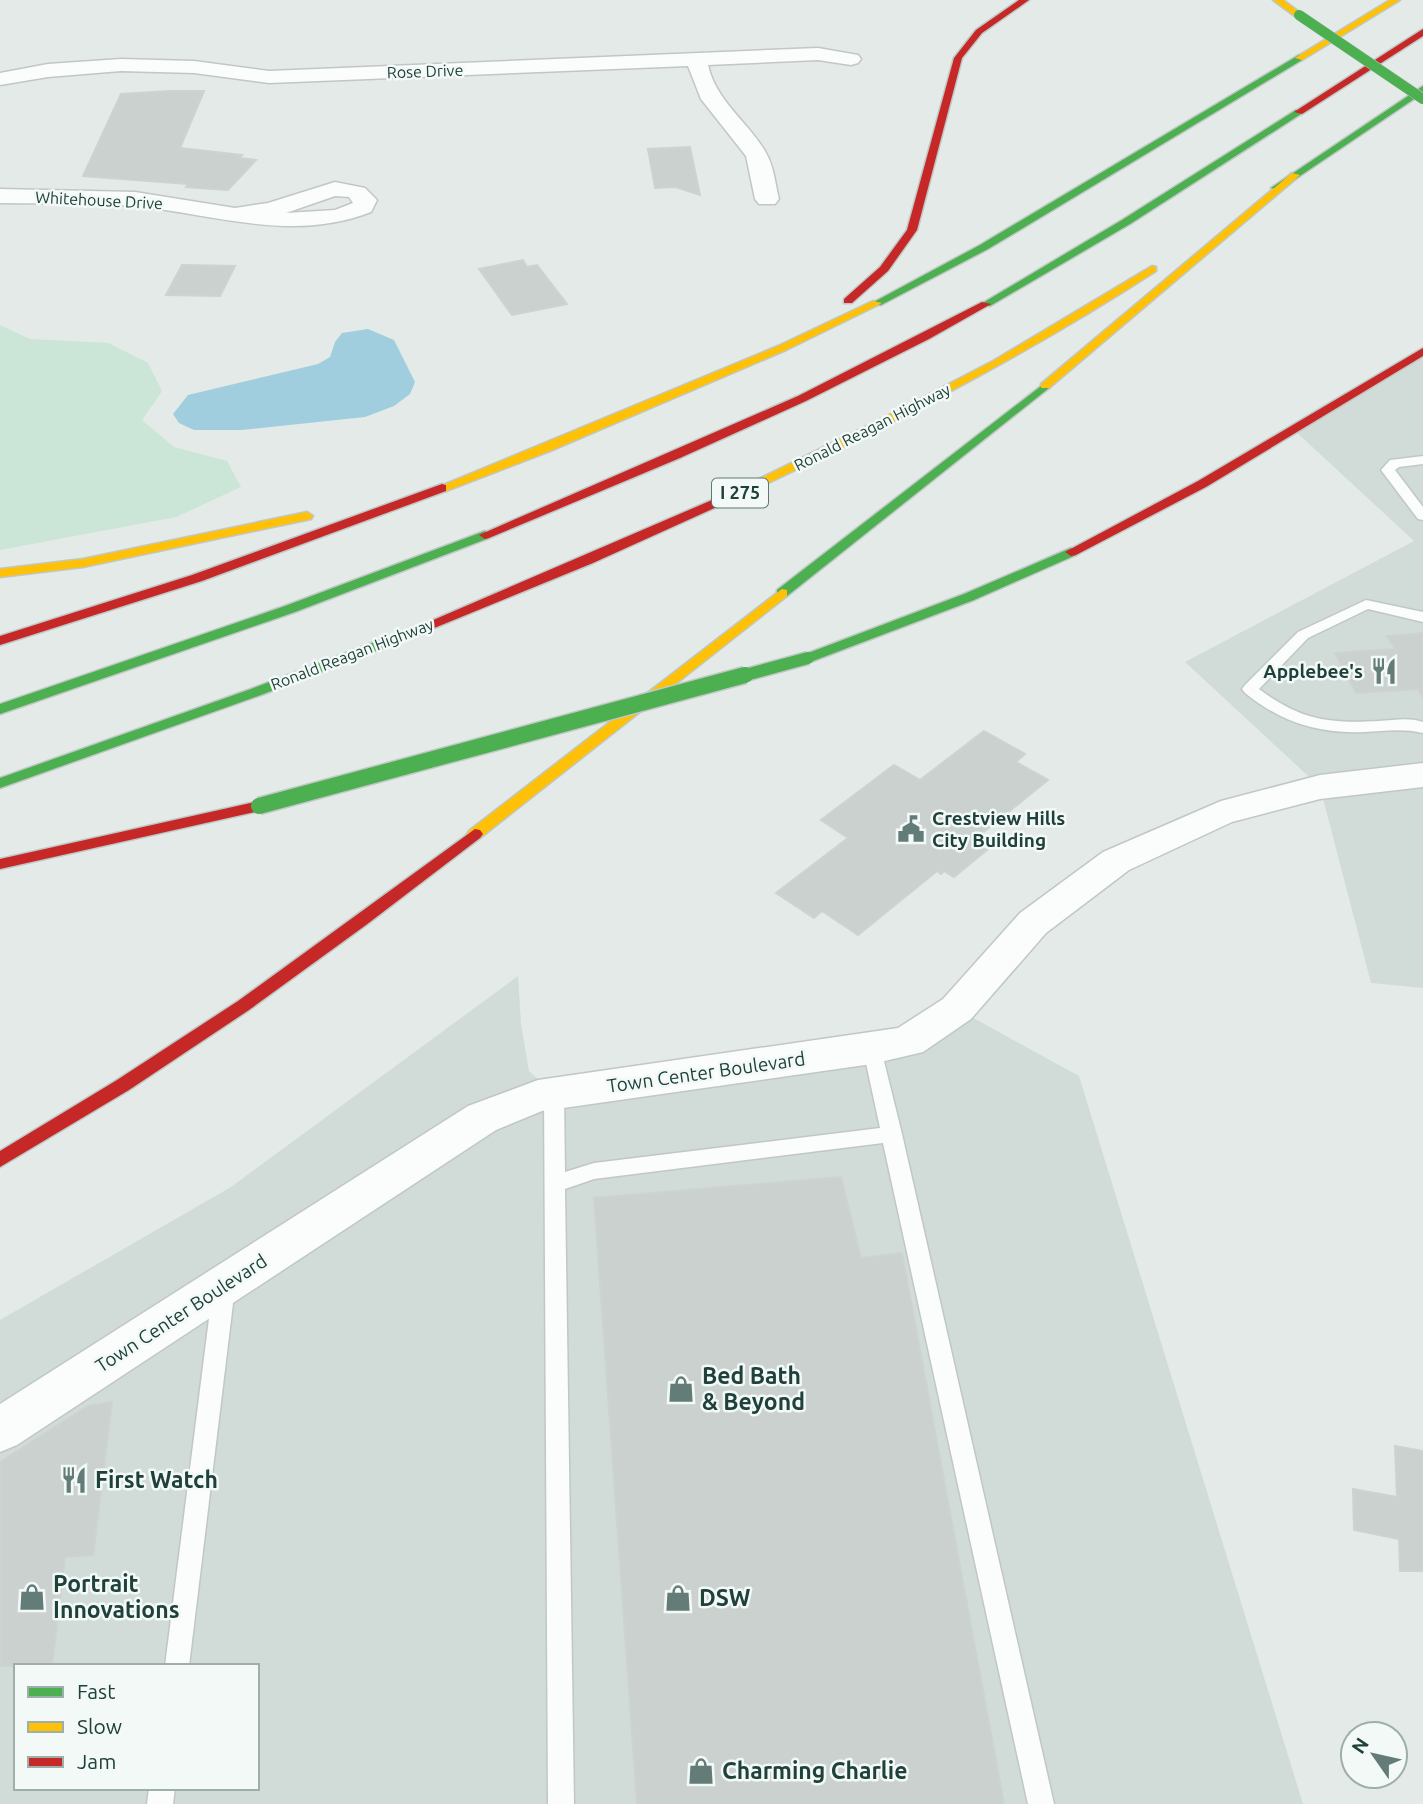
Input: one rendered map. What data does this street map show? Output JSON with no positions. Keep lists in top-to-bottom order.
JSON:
{
  "streets": {
    "main road": ["Ronald Reagan Highway", "I 275"],
    "street": ["Rose Drive", "Whitehouse Drive", "Town Center Boulevard"]
  },
  "places": {
    "restaurant": ["Applebee's", "First Watch"],
    "public building": ["Crestview Hills City Building"],
    "shop": [
      "Bed Bath & Beyond",
      "Portrait Innovations",
      "DSW",
      "Charming Charlie"
    ]
  },
  "legend": ["Fast", "Slow", "Jam"],
  "north": "top left"
}
